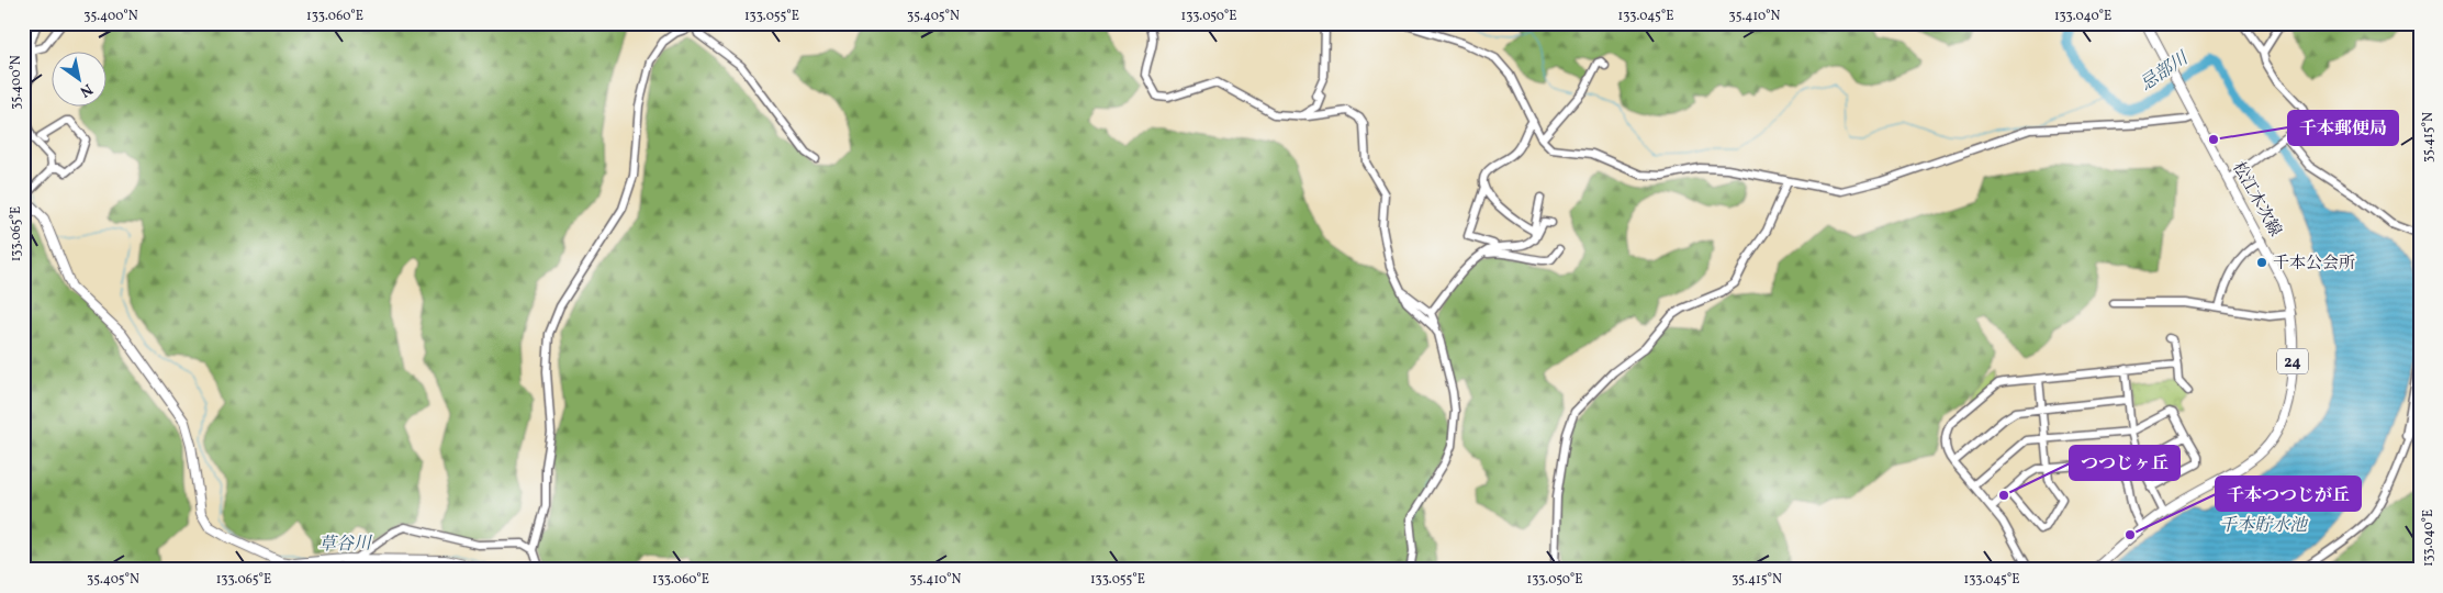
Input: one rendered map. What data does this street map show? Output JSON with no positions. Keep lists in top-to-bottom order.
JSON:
{
  "streets": {
    "main road": ["松江木次線", "24"]
  },
  "water": ["忌部川", "千本貯水池", "草谷川"],
  "places": [
    "千本郵便局",
    "千本公会所",
    "つつじヶ丘",
    "千本つつじが丘"
  ],
  "north": "bottom right",
  "coordinates": [
    "35.400°N",
    "133.060°E",
    "133.055°E",
    "35.405°N",
    "133.050°E",
    "133.045°E",
    "35.410°N",
    "133.040°E",
    "35.415°N",
    "133.065°E"
  ]
}
